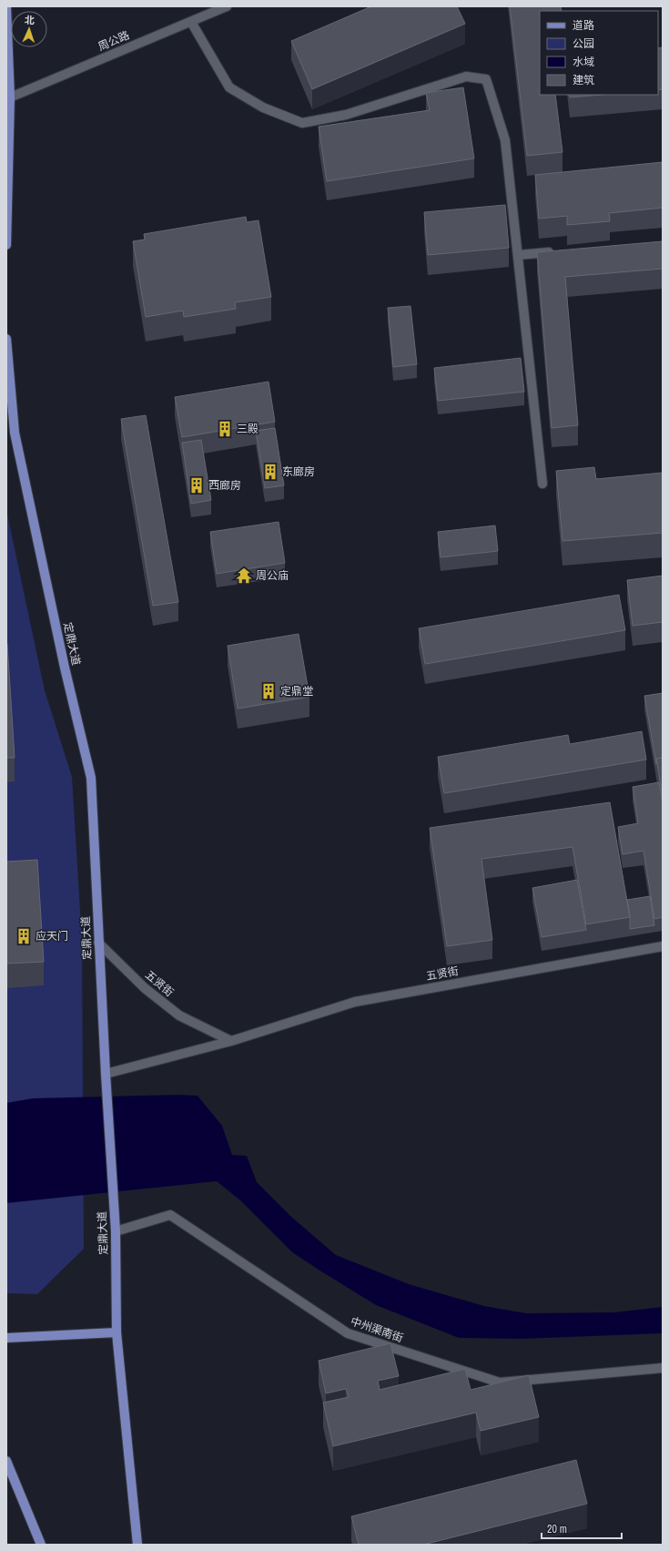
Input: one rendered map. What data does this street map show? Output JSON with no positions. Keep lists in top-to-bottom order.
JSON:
{
  "streets": {
    "main road": ["定鼎大道"],
    "street": ["周公路", "五贤街", "中州渠南街"]
  },
  "crossings": [
    ["定鼎大道", "五贤街"],
    ["定鼎大道", "中州渠南街"]
  ],
  "places": {
    "building": [
      "三殿",
      "东廊房",
      "西廊房",
      "定鼎堂",
      "应天门"
    ],
    "temple": ["周公庙"]
  },
  "legend": [
    "道路",
    "公园",
    "水域",
    "建筑"
  ],
  "scale_bar": "20 m",
  "north": "top"
}
